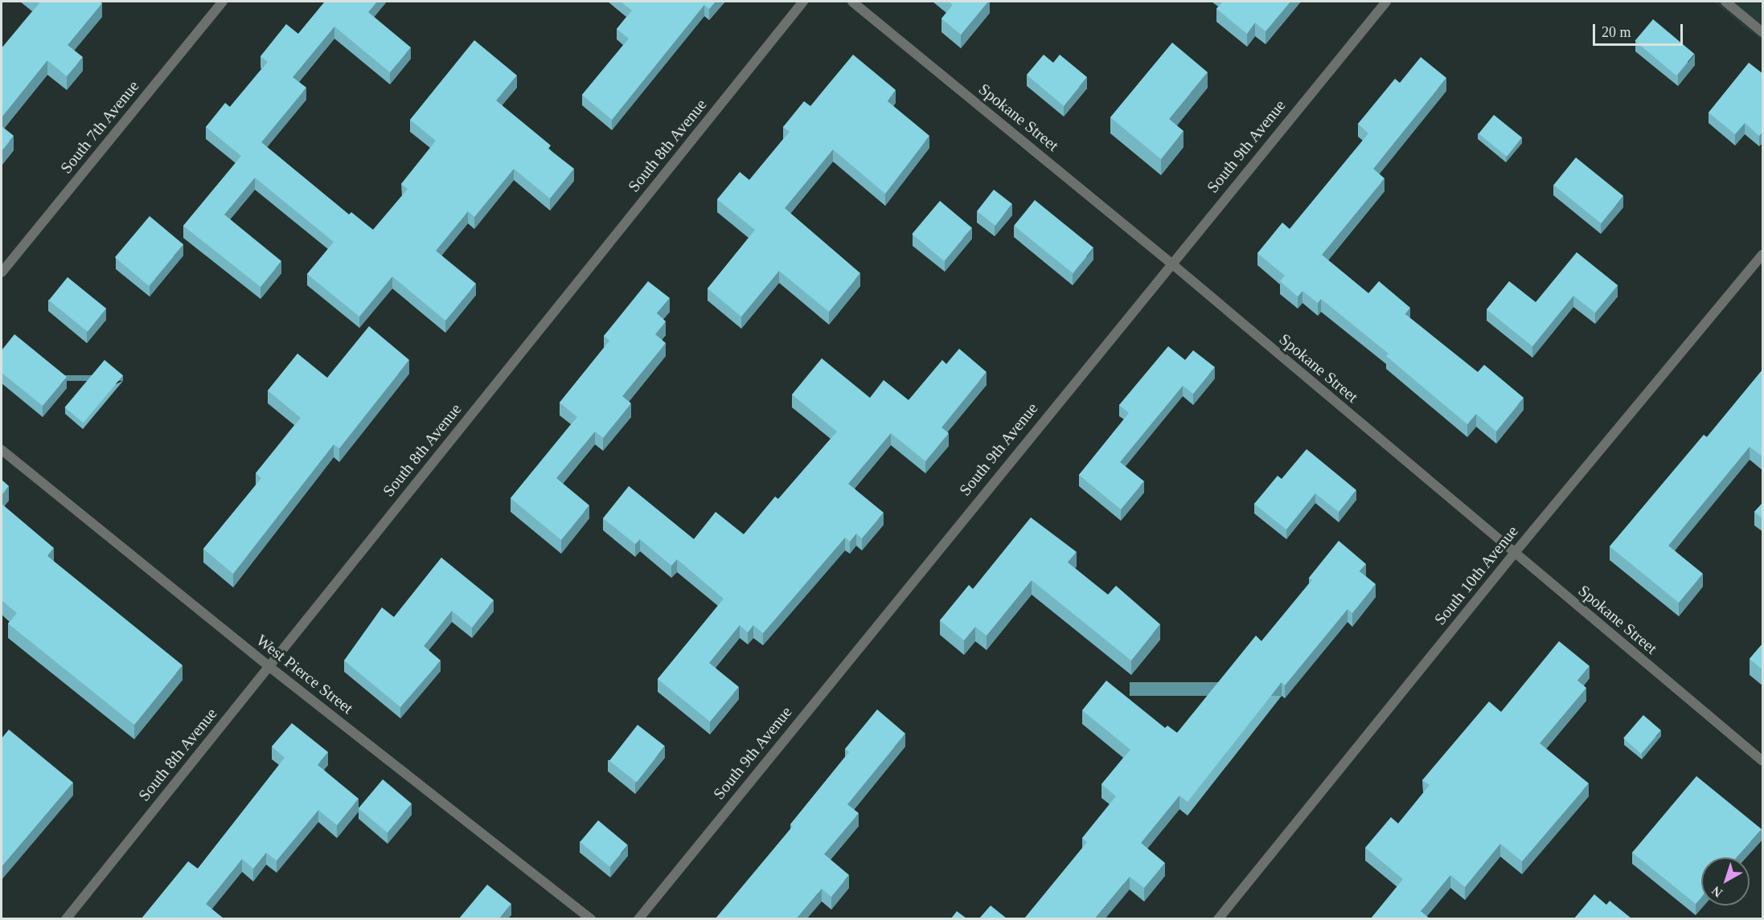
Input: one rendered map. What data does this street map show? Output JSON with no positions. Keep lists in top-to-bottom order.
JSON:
{
  "streets": {
    "street": [
      "Spokane Street",
      "South 7th Avenue",
      "South 8th Avenue",
      "South 9th Avenue",
      "South 10th Avenue",
      "West Pierce Street"
    ]
  },
  "crossings": [
    ["Spokane Street", "South 9th Avenue"],
    ["Spokane Street", "South 10th Avenue"],
    ["South 8th Avenue", "West Pierce Street"]
  ],
  "scale_bar": "20 m",
  "north": "bottom left"
}
